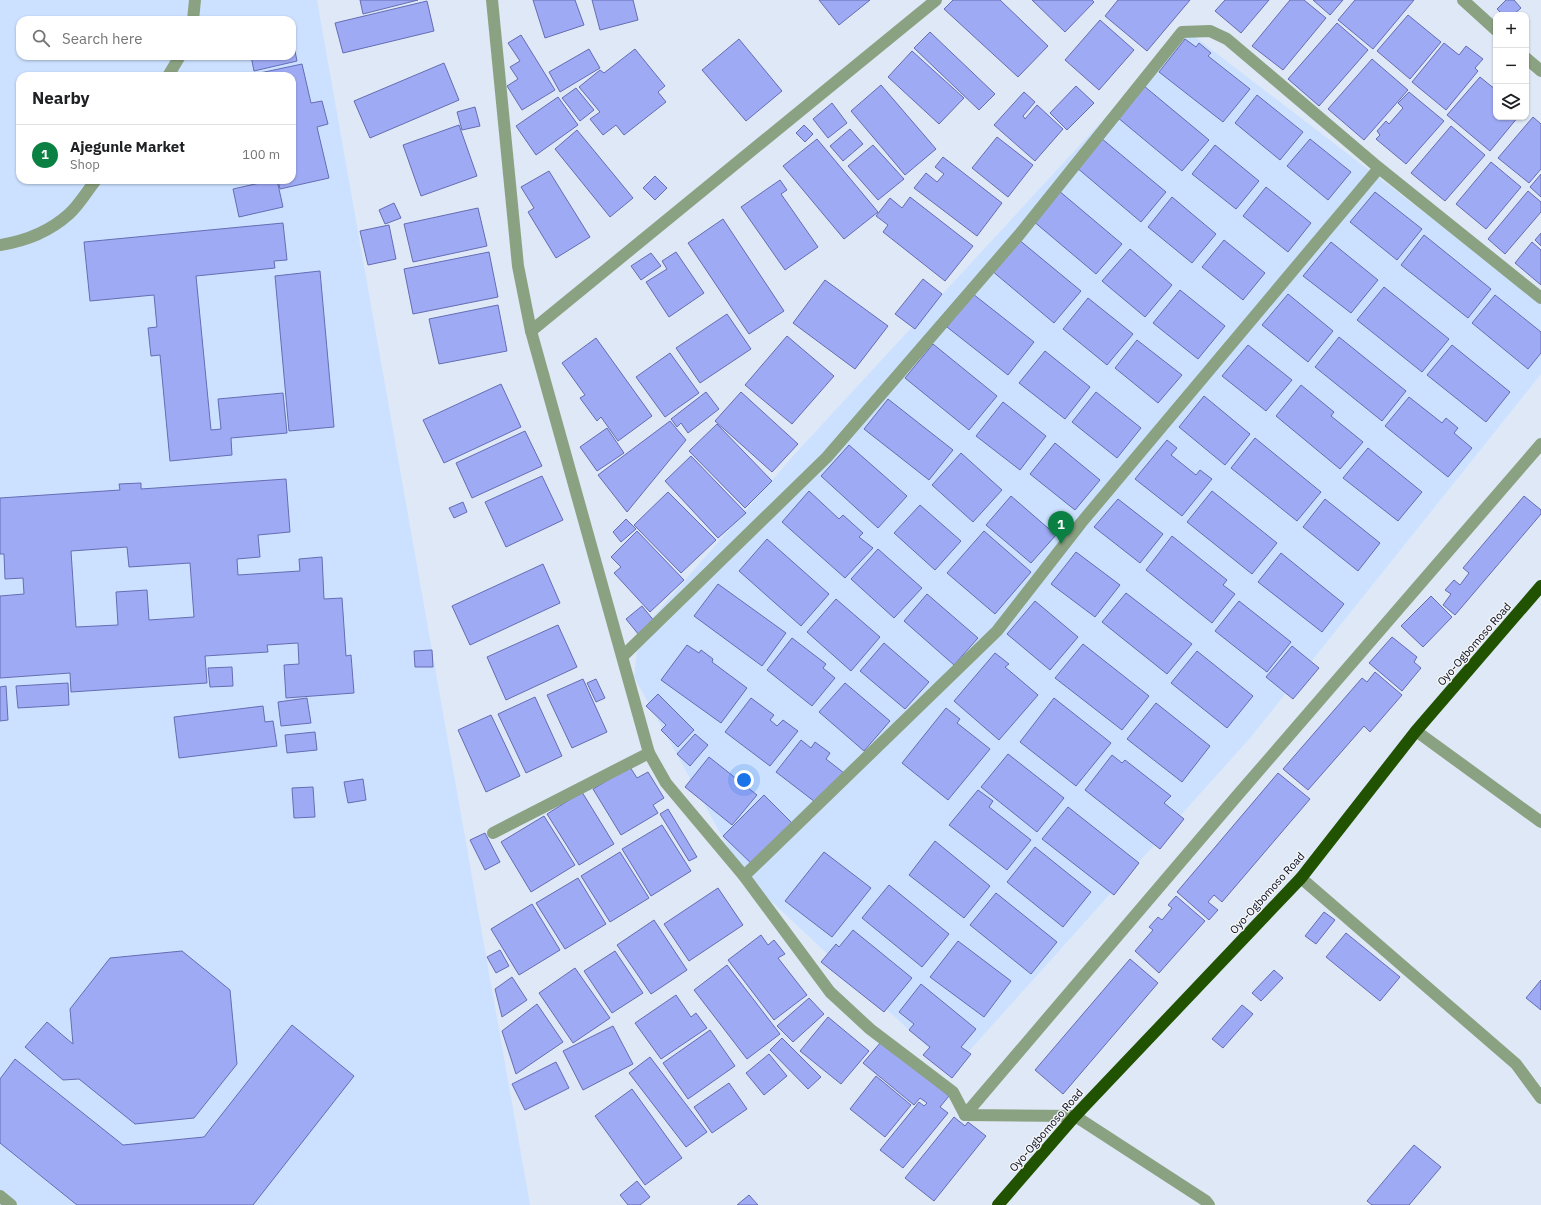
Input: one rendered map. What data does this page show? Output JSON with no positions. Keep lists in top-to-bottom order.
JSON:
{
  "streets": {
    "highway": ["Oyo-Ogbomoso Road"]
  },
  "page": {
    "map_buttons": ["+", "−"],
    "search": "Search here",
    "heading": "Nearby",
    "list": [
      {
        "mark": "1",
        "name": "Ajegunle Market",
        "note": "Shop",
        "value": "100 m"
      }
    ],
    "pins": "1"
  }
}
